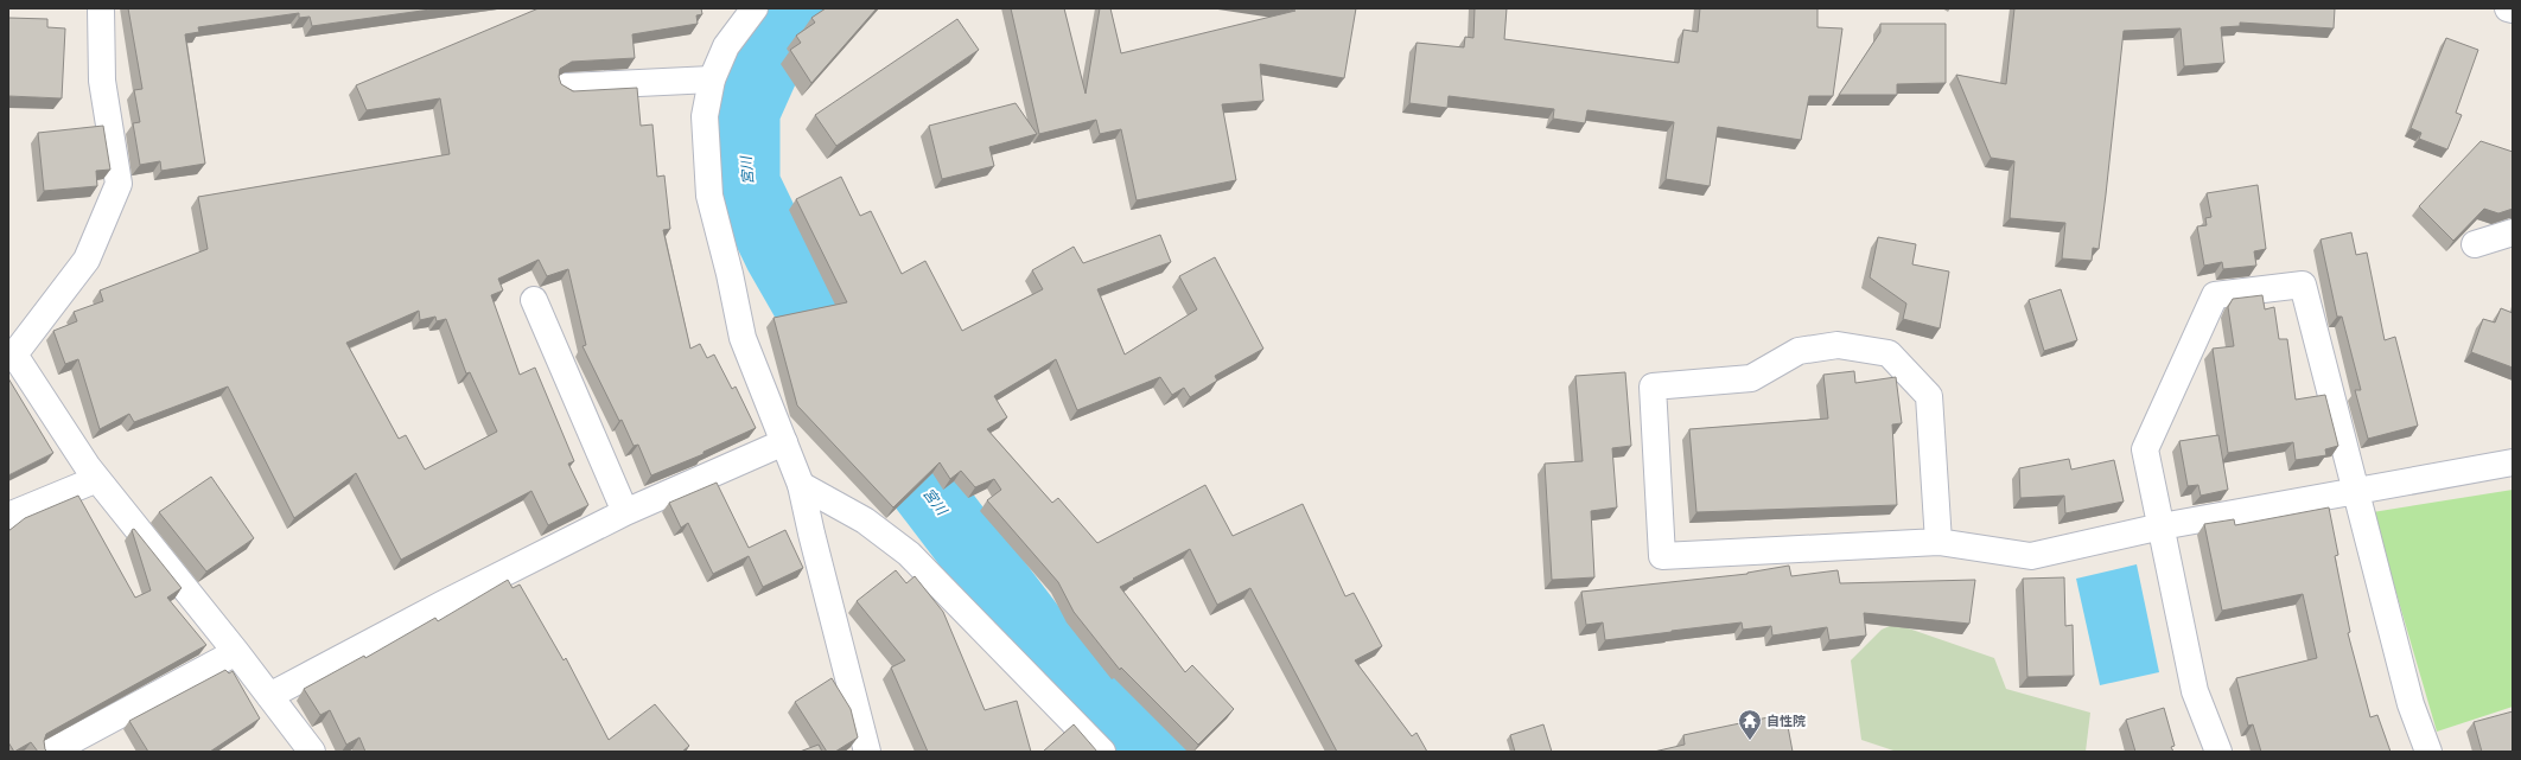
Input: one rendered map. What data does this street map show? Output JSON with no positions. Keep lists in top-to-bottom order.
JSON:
{
  "water": ["宮川"],
  "places": {
    "temple": ["自性院"]
  }
}
